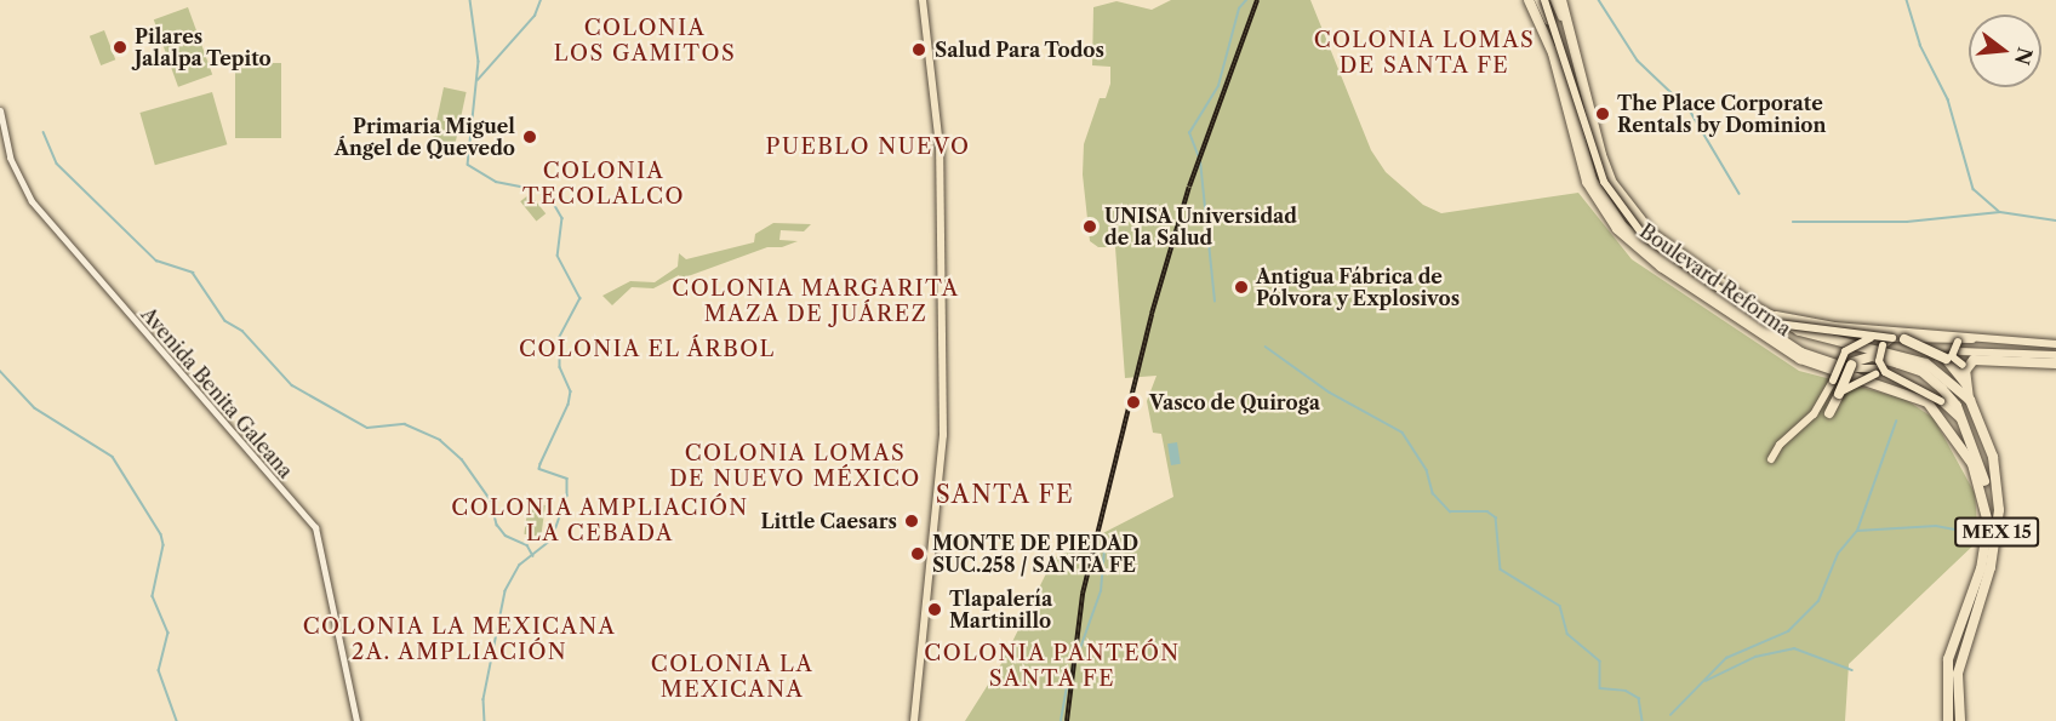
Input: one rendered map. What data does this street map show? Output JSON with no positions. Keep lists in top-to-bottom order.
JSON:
{
  "streets": {
    "highway": ["Boulevard Reforma", "MEX 15"],
    "street": ["Avenida Benita Galeana"]
  },
  "crossings": [
    ["Boulevard Reforma", "MEX 15"]
  ],
  "districts": [
    "COLONIA LOS GAMITOS",
    "COLONIA LOMAS DE SANTA FE",
    "PUEBLO NUEVO",
    "COLONIA TECOLALCO",
    "COLONIA MARGARITA MAZA DE JUÁREZ",
    "COLONIA EL ÁRBOL",
    "COLONIA LOMAS DE NUEVO MÉXICO",
    "SANTA FE",
    "COLONIA AMPLIACIÓN LA CEBADA",
    "COLONIA LA MEXICANA 2A. AMPLIACIÓN",
    "COLONIA PANTEÓN SANTA FE",
    "COLONIA LA MEXICANA"
  ],
  "places": [
    "Pilares Jalalpa Tepito",
    "Salud Para Todos",
    "The Place Corporate Rentals by Dominion",
    "Primaria Miguel Ángel de Quevedo",
    "UNISA Universidad de la Salud",
    "Antigua Fábrica de Pólvora y Explosivos",
    "Vasco de Quiroga",
    "Little Caesars",
    "MONTE DE PIEDAD SUC.258 / SANTA FE",
    "Tlapalería Martinillo"
  ],
  "north": "right"
}
